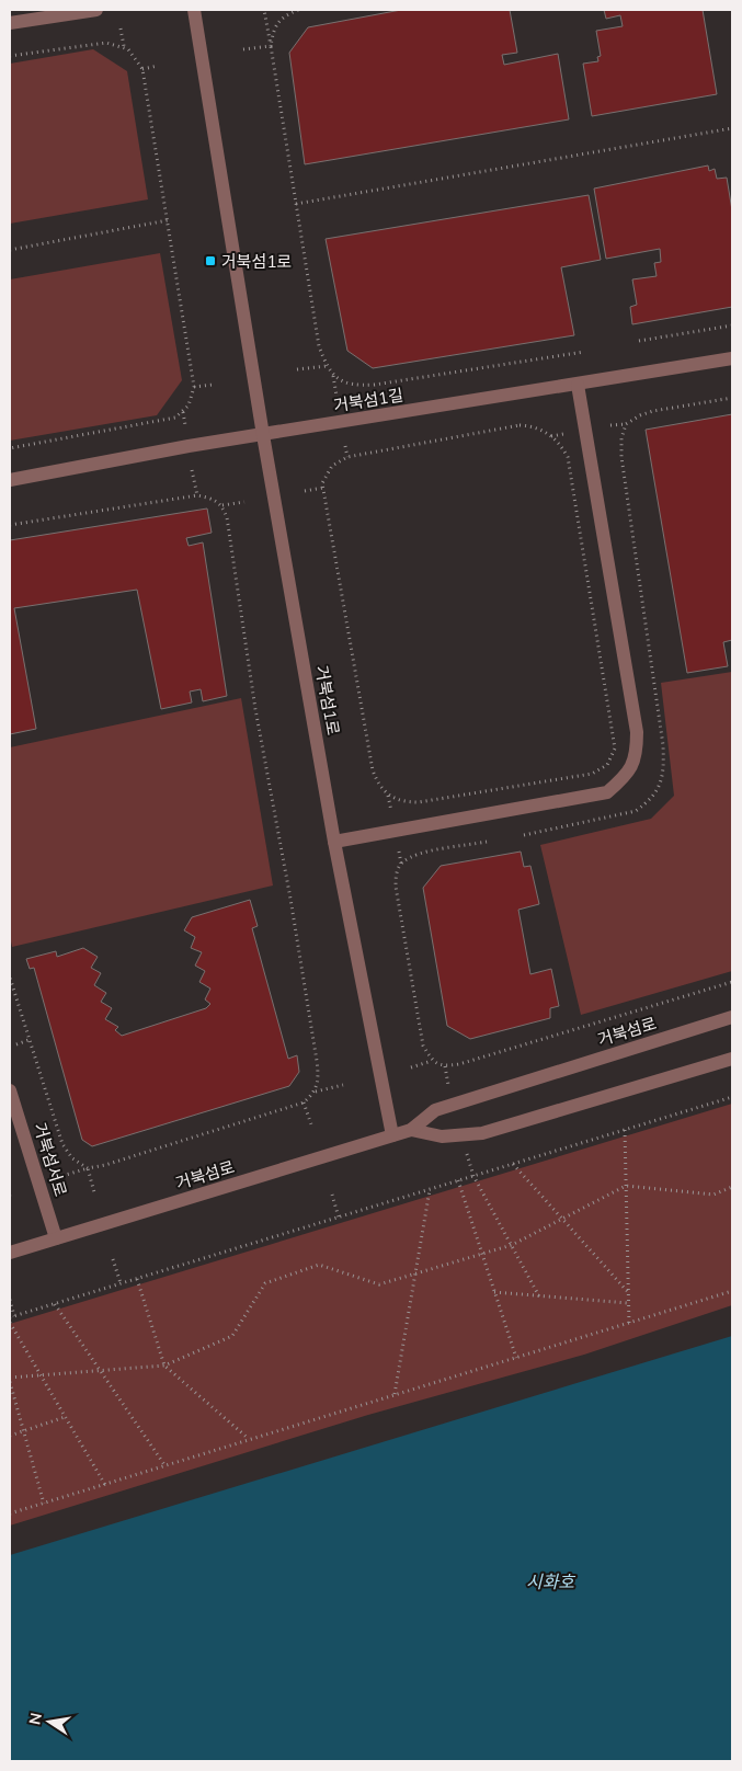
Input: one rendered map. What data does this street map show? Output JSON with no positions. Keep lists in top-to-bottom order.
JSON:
{
  "streets": {
    "street": [
      "거북섬1길",
      "거북섬1로",
      "거북섬로",
      "거북섬서로"
    ]
  },
  "crossings": [
    ["거북섬1길", "거북섬1로"],
    ["거북섬1로", "거북섬로"],
    ["거북섬로", "거북섬서로"]
  ],
  "water": ["시화호"],
  "places": {
    "transit": ["거북섬1로"]
  },
  "north": "left"
}
